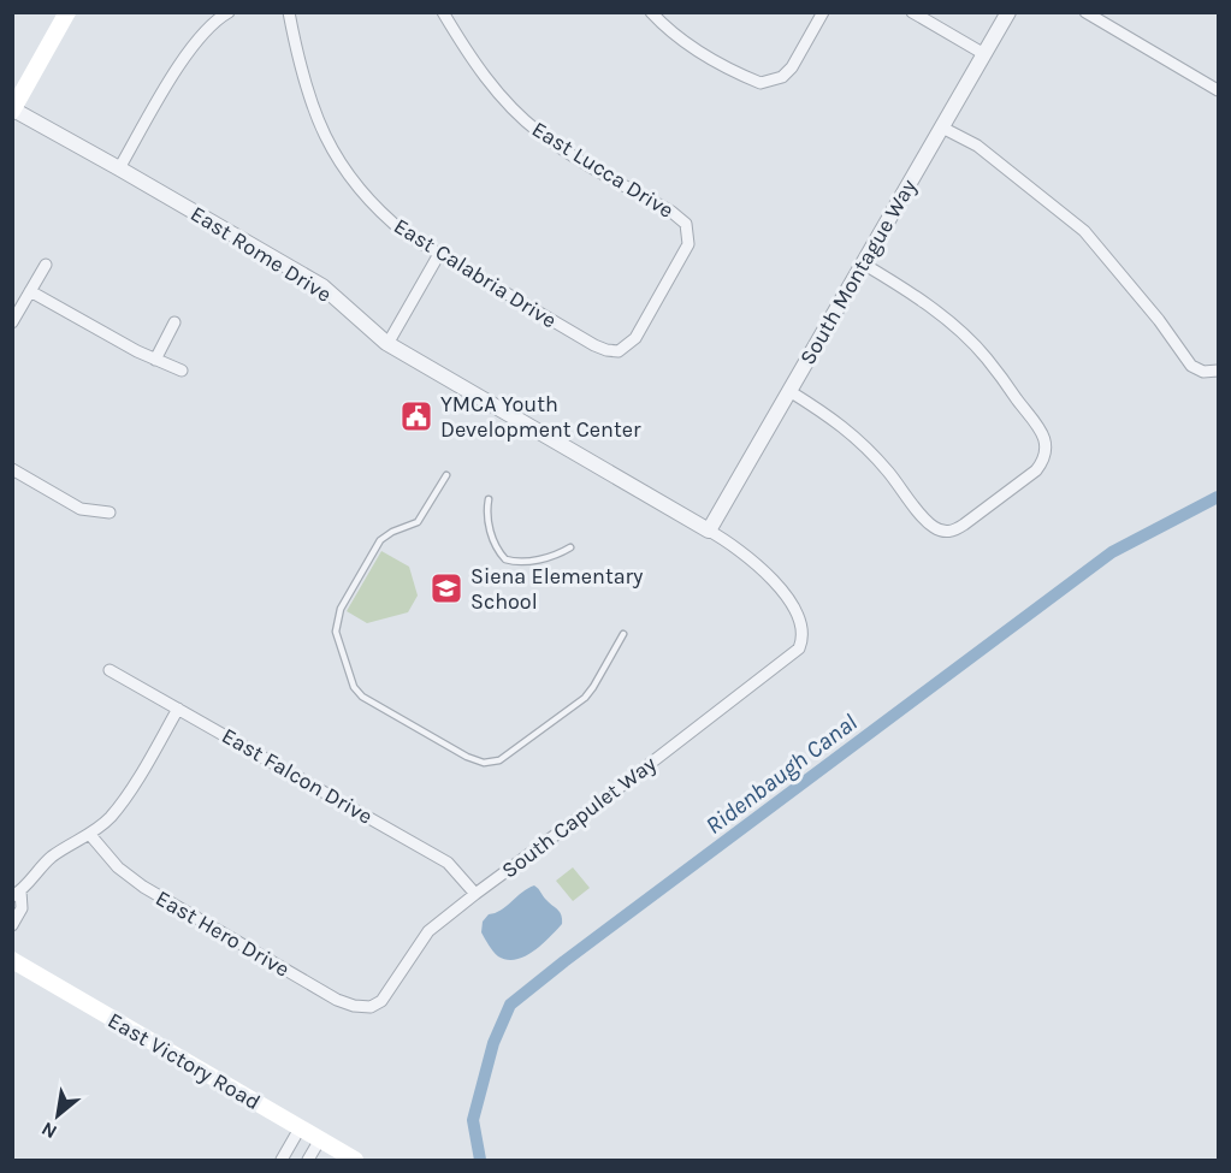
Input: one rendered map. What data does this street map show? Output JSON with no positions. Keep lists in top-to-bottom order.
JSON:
{
  "streets": {
    "main road": ["East Victory Road"],
    "street": [
      "East Lucca Drive",
      "East Rome Drive",
      "South Montague Way",
      "East Calabria Drive",
      "East Falcon Drive",
      "South Capulet Way",
      "East Hero Drive"
    ]
  },
  "crossings": [
    ["East Lucca Drive", "East Calabria Drive"],
    ["East Rome Drive", "South Montague Way"],
    ["East Rome Drive", "South Capulet Way"],
    ["East Falcon Drive", "South Capulet Way"],
    ["South Capulet Way", "East Hero Drive"]
  ],
  "water": ["Ridenbaugh Canal"],
  "places": {
    "public building": ["YMCA Youth Development Center"],
    "school or university": ["Siena Elementary School"]
  },
  "north": "bottom left"
}
